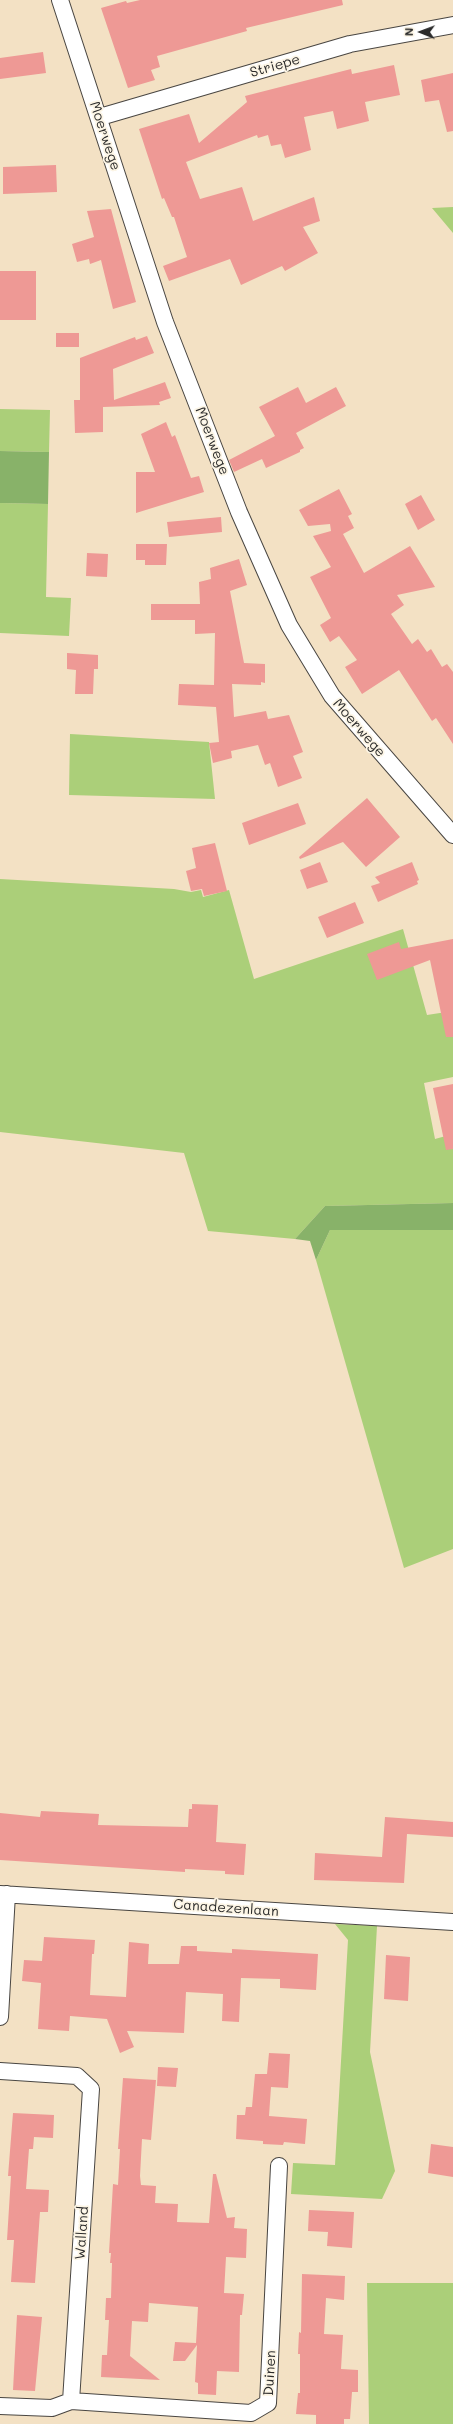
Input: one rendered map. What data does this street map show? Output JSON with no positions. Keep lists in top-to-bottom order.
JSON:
{
  "streets": {
    "street": [
      "Striepe",
      "Moerwege",
      "Canadezenlaan",
      "Walland",
      "Duinen"
    ]
  },
  "crossings": [
    ["Striepe", "Moerwege"],
    ["Walland", "Duinen"]
  ],
  "north": "left"
}
